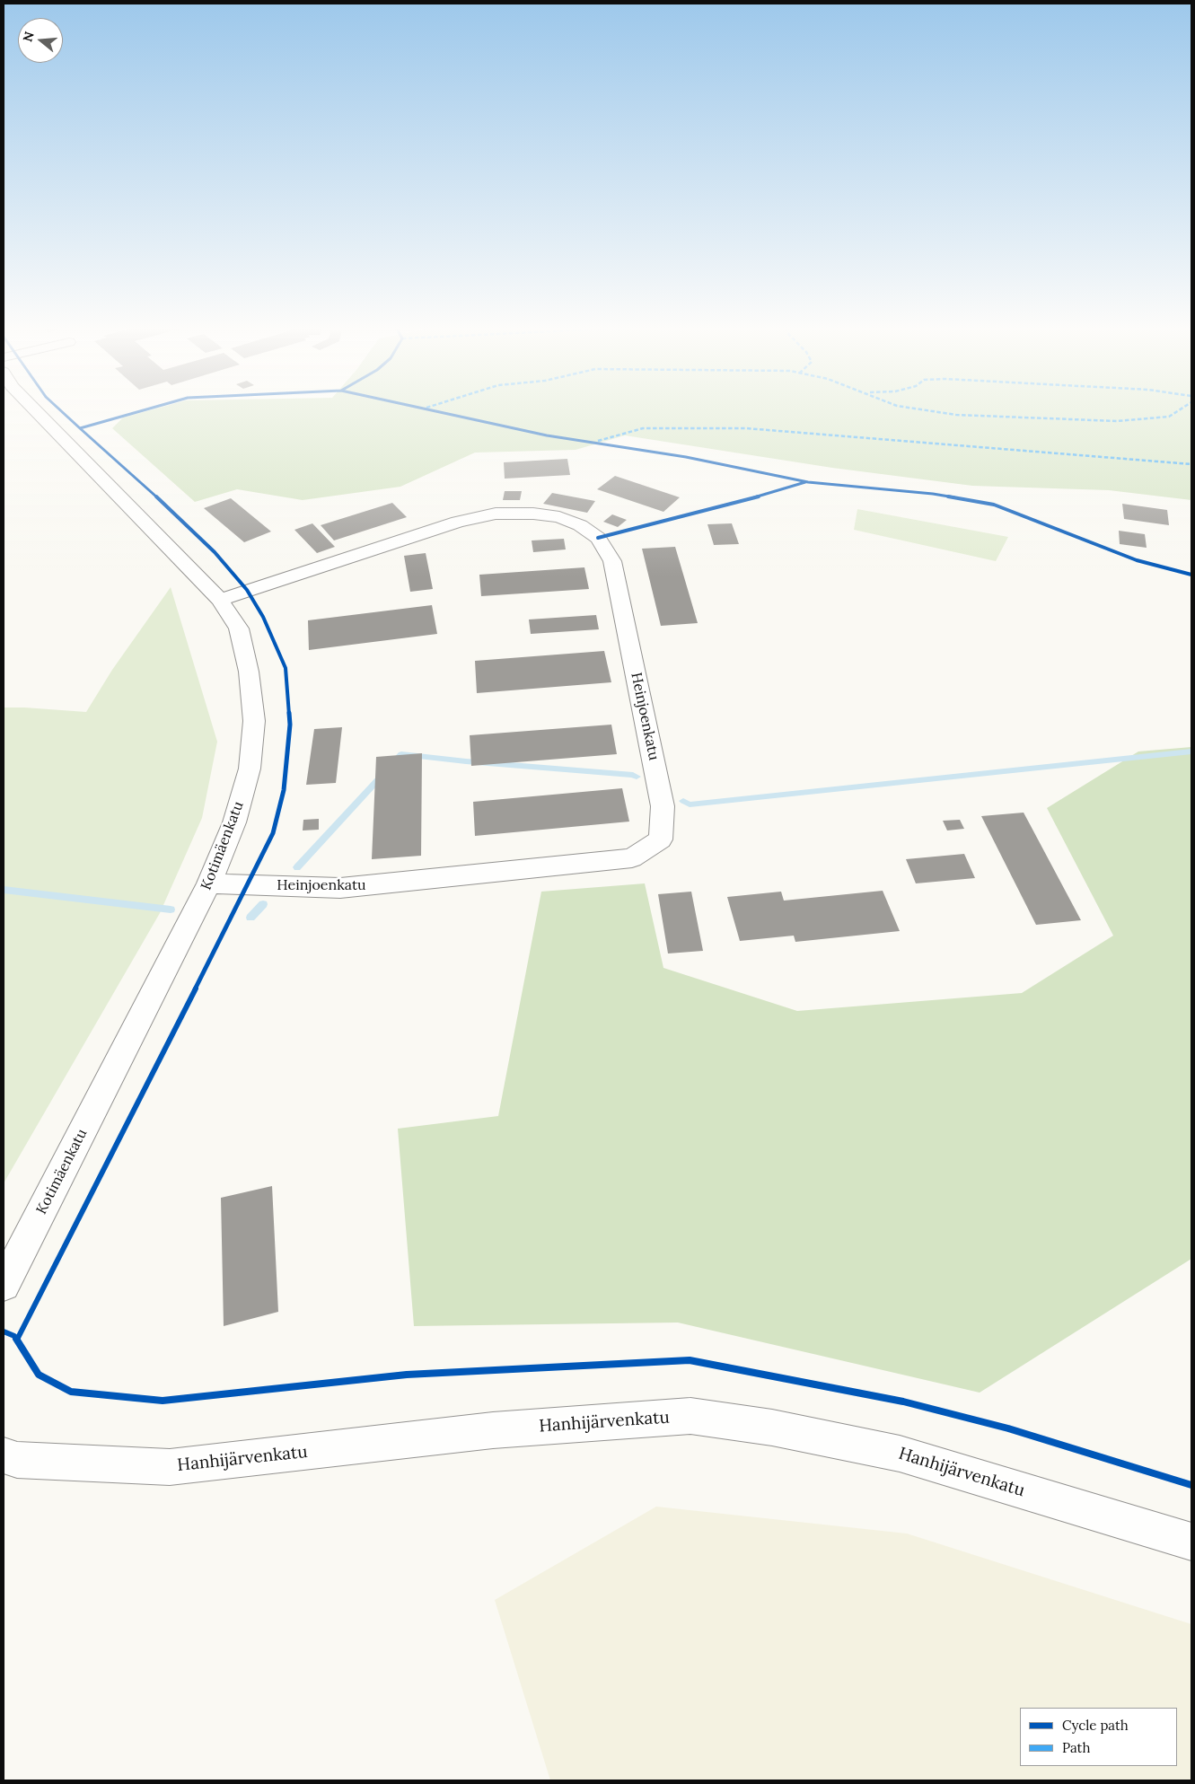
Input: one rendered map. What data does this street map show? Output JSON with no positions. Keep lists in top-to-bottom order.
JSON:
{
  "streets": {
    "street": ["Heinjoenkatu", "Kotimäenkatu", "Hanhijärvenkatu"]
  },
  "crossings": [
    ["Heinjoenkatu", "Kotimäenkatu"]
  ],
  "legend": ["Cycle path", "Path"],
  "north": "left"
}
